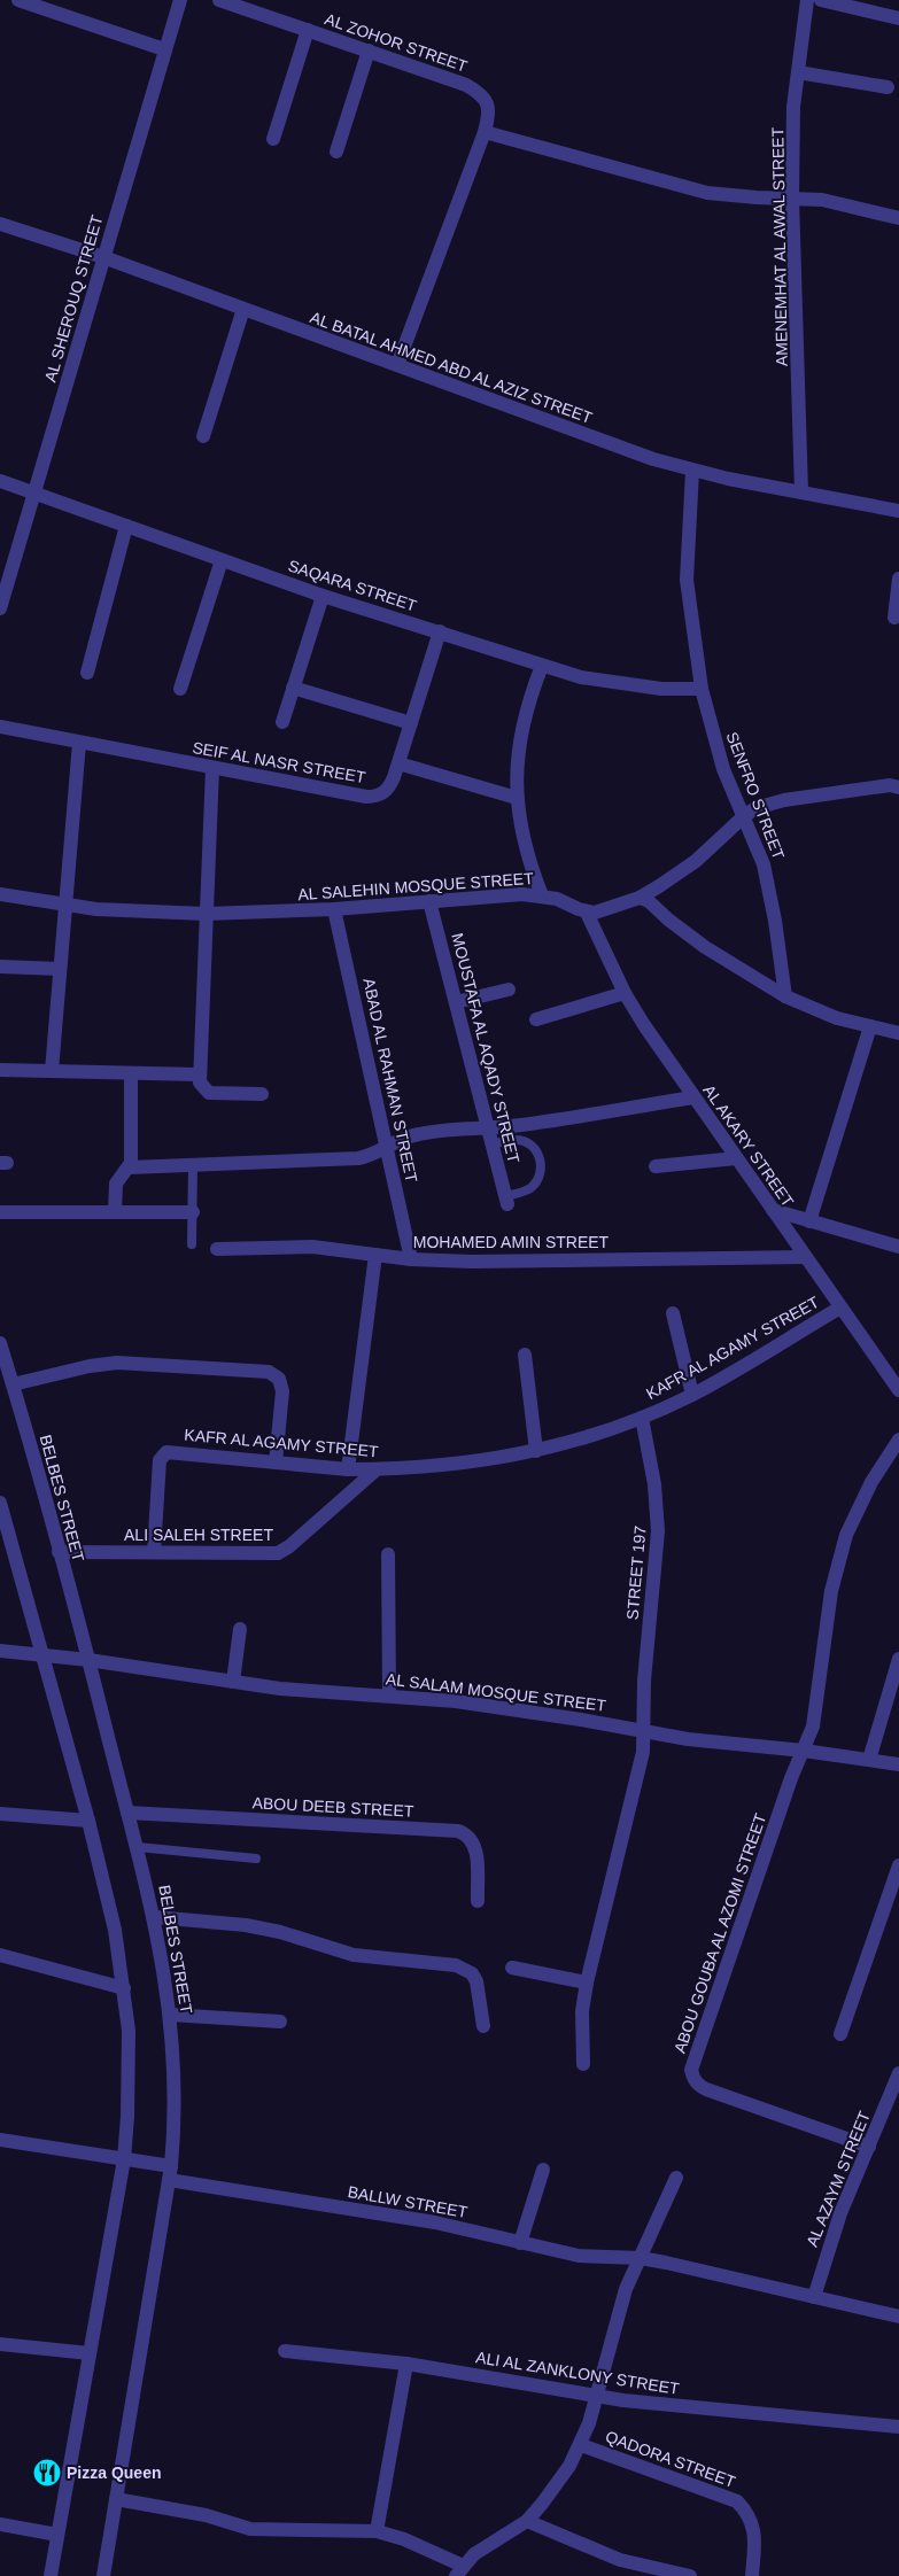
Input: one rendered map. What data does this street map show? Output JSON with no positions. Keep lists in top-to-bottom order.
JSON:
{
  "streets": {
    "street": [
      "AL ZOHOR STREET",
      "AMENEMHAT AL AWAL STREET",
      "AL SHEROUQ STREET",
      "AL BATAL AHMED ABD AL AZIZ STREET",
      "SAQARA STREET",
      "SEIF AL NASR STREET",
      "SENFRO STREET",
      "AL SALEHIN MOSQUE STREET",
      "MOUSTAFA AL AQADY STREET",
      "ABAD AL RAHMAN STREET",
      "AL AKARY STREET",
      "MOHAMED AMIN STREET",
      "KAFR AL AGAMY STREET",
      "BELBES STREET",
      "ALI SALEH STREET",
      "STREET 197",
      "AL SALAM MOSQUE STREET",
      "ABOU DEEB STREET",
      "ABOU GOUBA AL AZOMI STREET",
      "AL AZAYM STREET",
      "BALLW STREET",
      "ALI AL ZANKLONY STREET",
      "QADORA STREET"
    ]
  },
  "crossings": [
    ["AL ZOHOR STREET", "AL BATAL AHMED ABD AL AZIZ STREET"],
    ["AMENEMHAT AL AWAL STREET", "AL BATAL AHMED ABD AL AZIZ STREET"],
    ["AL SHEROUQ STREET", "AL BATAL AHMED ABD AL AZIZ STREET"],
    ["AL SHEROUQ STREET", "SAQARA STREET"],
    ["AL BATAL AHMED ABD AL AZIZ STREET", "SENFRO STREET"],
    ["SAQARA STREET", "SEIF AL NASR STREET"],
    ["SAQARA STREET", "SENFRO STREET"],
    ["AL SALEHIN MOSQUE STREET", "MOUSTAFA AL AQADY STREET"],
    ["AL SALEHIN MOSQUE STREET", "ABAD AL RAHMAN STREET"],
    ["AL SALEHIN MOSQUE STREET", "AL AKARY STREET"],
    ["ABAD AL RAHMAN STREET", "MOHAMED AMIN STREET"],
    ["AL AKARY STREET", "MOHAMED AMIN STREET"],
    ["AL AKARY STREET", "KAFR AL AGAMY STREET"],
    ["KAFR AL AGAMY STREET", "ALI SALEH STREET"],
    ["KAFR AL AGAMY STREET", "STREET 197"],
    ["BELBES STREET", "ALI SALEH STREET"],
    ["BELBES STREET", "AL SALAM MOSQUE STREET"],
    ["BELBES STREET", "ABOU DEEB STREET"],
    ["BELBES STREET", "BALLW STREET"],
    ["STREET 197", "AL SALAM MOSQUE STREET"],
    ["AL SALAM MOSQUE STREET", "ABOU GOUBA AL AZOMI STREET"],
    ["ABOU GOUBA AL AZOMI STREET", "AL AZAYM STREET"],
    ["AL AZAYM STREET", "BALLW STREET"]
  ],
  "places": {
    "restaurant": ["Pizza Queen"]
  }
}
